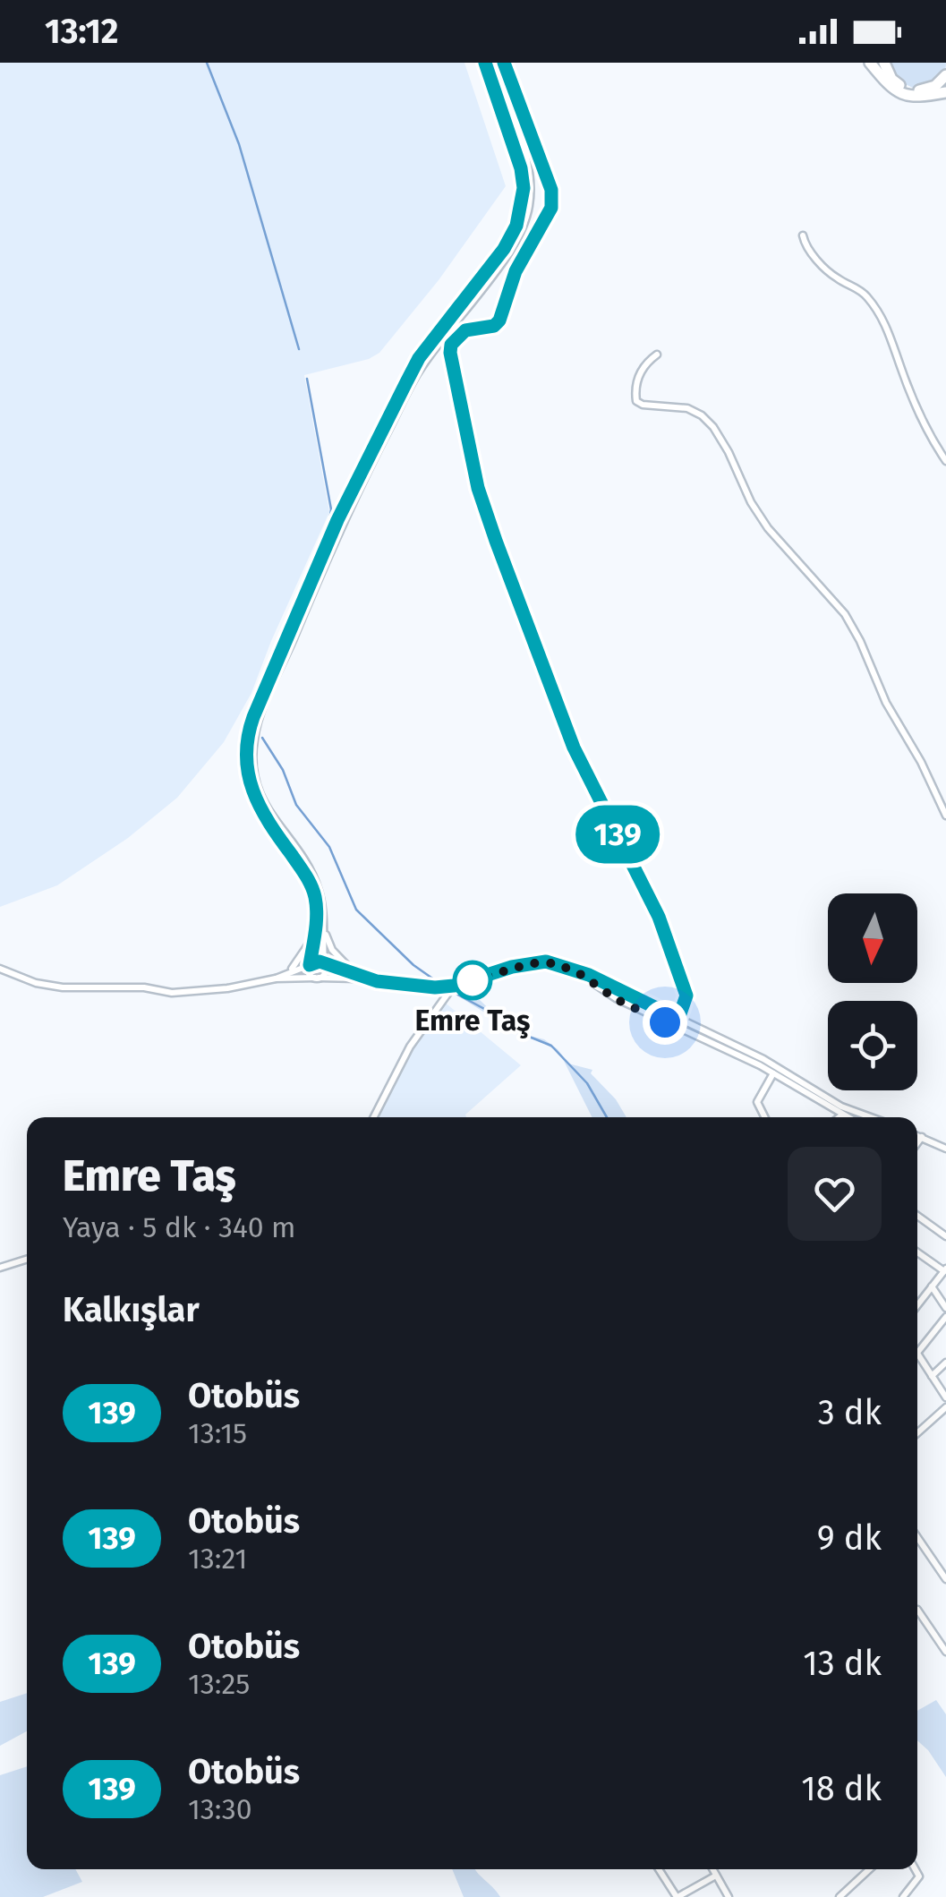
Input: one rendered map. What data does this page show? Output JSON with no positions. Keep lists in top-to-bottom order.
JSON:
{
  "places": ["Emre Taş"],
  "lines": ["bus line 139"],
  "north": "bottom",
  "page": {
    "status": "13:12",
    "on_map": "139",
    "heading": [
      ["Emre Taş", "Yaya · 5 dk · 340 m"],
      "Kalkışlar"
    ],
    "list": [
      {
        "mark": "139",
        "name": "Otobüs",
        "note": "13:15",
        "value": "3 dk"
      },
      {
        "mark": "139",
        "name": "Otobüs",
        "note": "13:21",
        "value": "9 dk"
      },
      {
        "mark": "139",
        "name": "Otobüs",
        "note": "13:25",
        "value": "13 dk"
      },
      {
        "mark": "139",
        "name": "Otobüs",
        "note": "13:30",
        "value": "18 dk"
      }
    ]
  }
}
